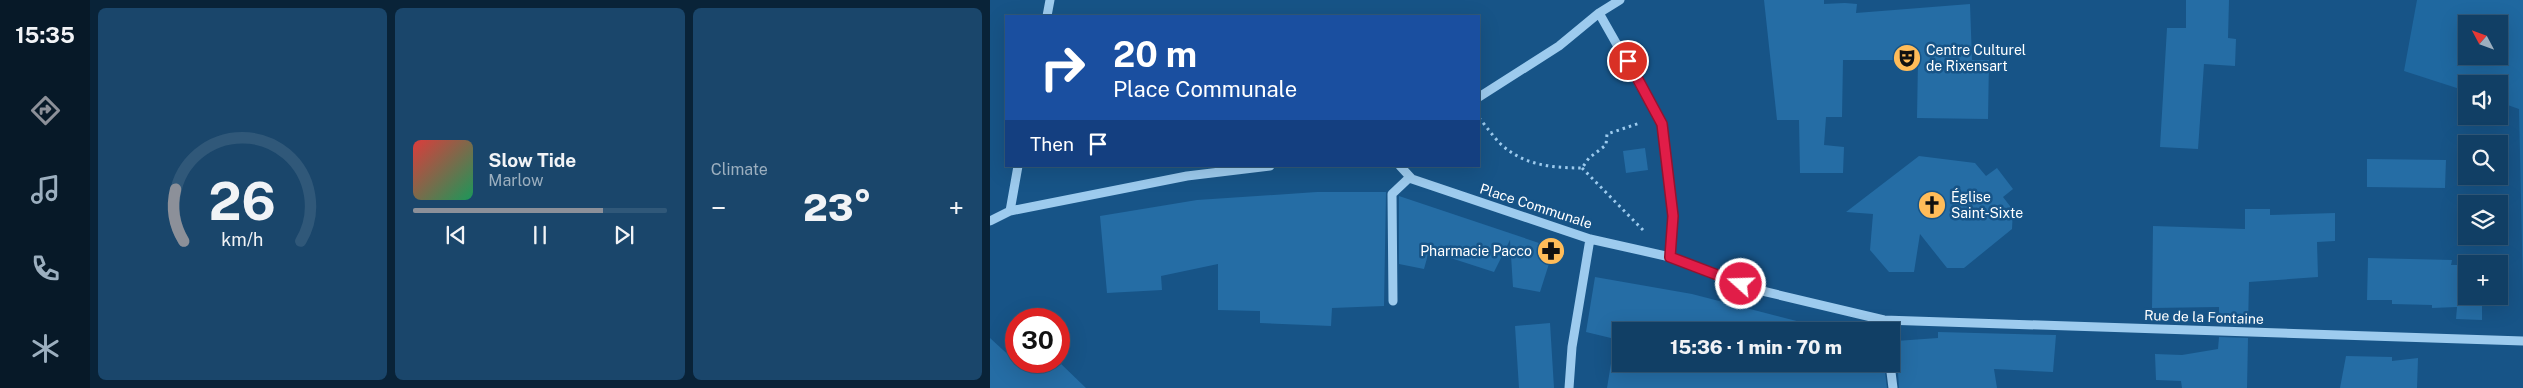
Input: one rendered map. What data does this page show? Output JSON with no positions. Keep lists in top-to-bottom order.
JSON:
{
  "streets": {
    "street": ["Place Communale", "Rue de la Fontaine"]
  },
  "crossings": [
    ["Place Communale", "Rue de la Fontaine"]
  ],
  "places": {
    "theatre": ["Centre Culturel de Rixensart"],
    "church": ["Église Saint-Sixte"],
    "pharmacy": ["Pharmacie Pacco"]
  },
  "north": "top left",
  "page": {
    "tabs": "15:35",
    "tile": "Climate",
    "map_buttons": "+",
    "turn": ["20 m", "Place Communale"],
    "then": "Then",
    "song": ["Slow Tide", "Marlow"],
    "heat": ["−", "23°", "+"],
    "limit": "30",
    "trip": "15:36 · 1 min · 70 m",
    "gauge": ["26", "km/h"]
  }
}
